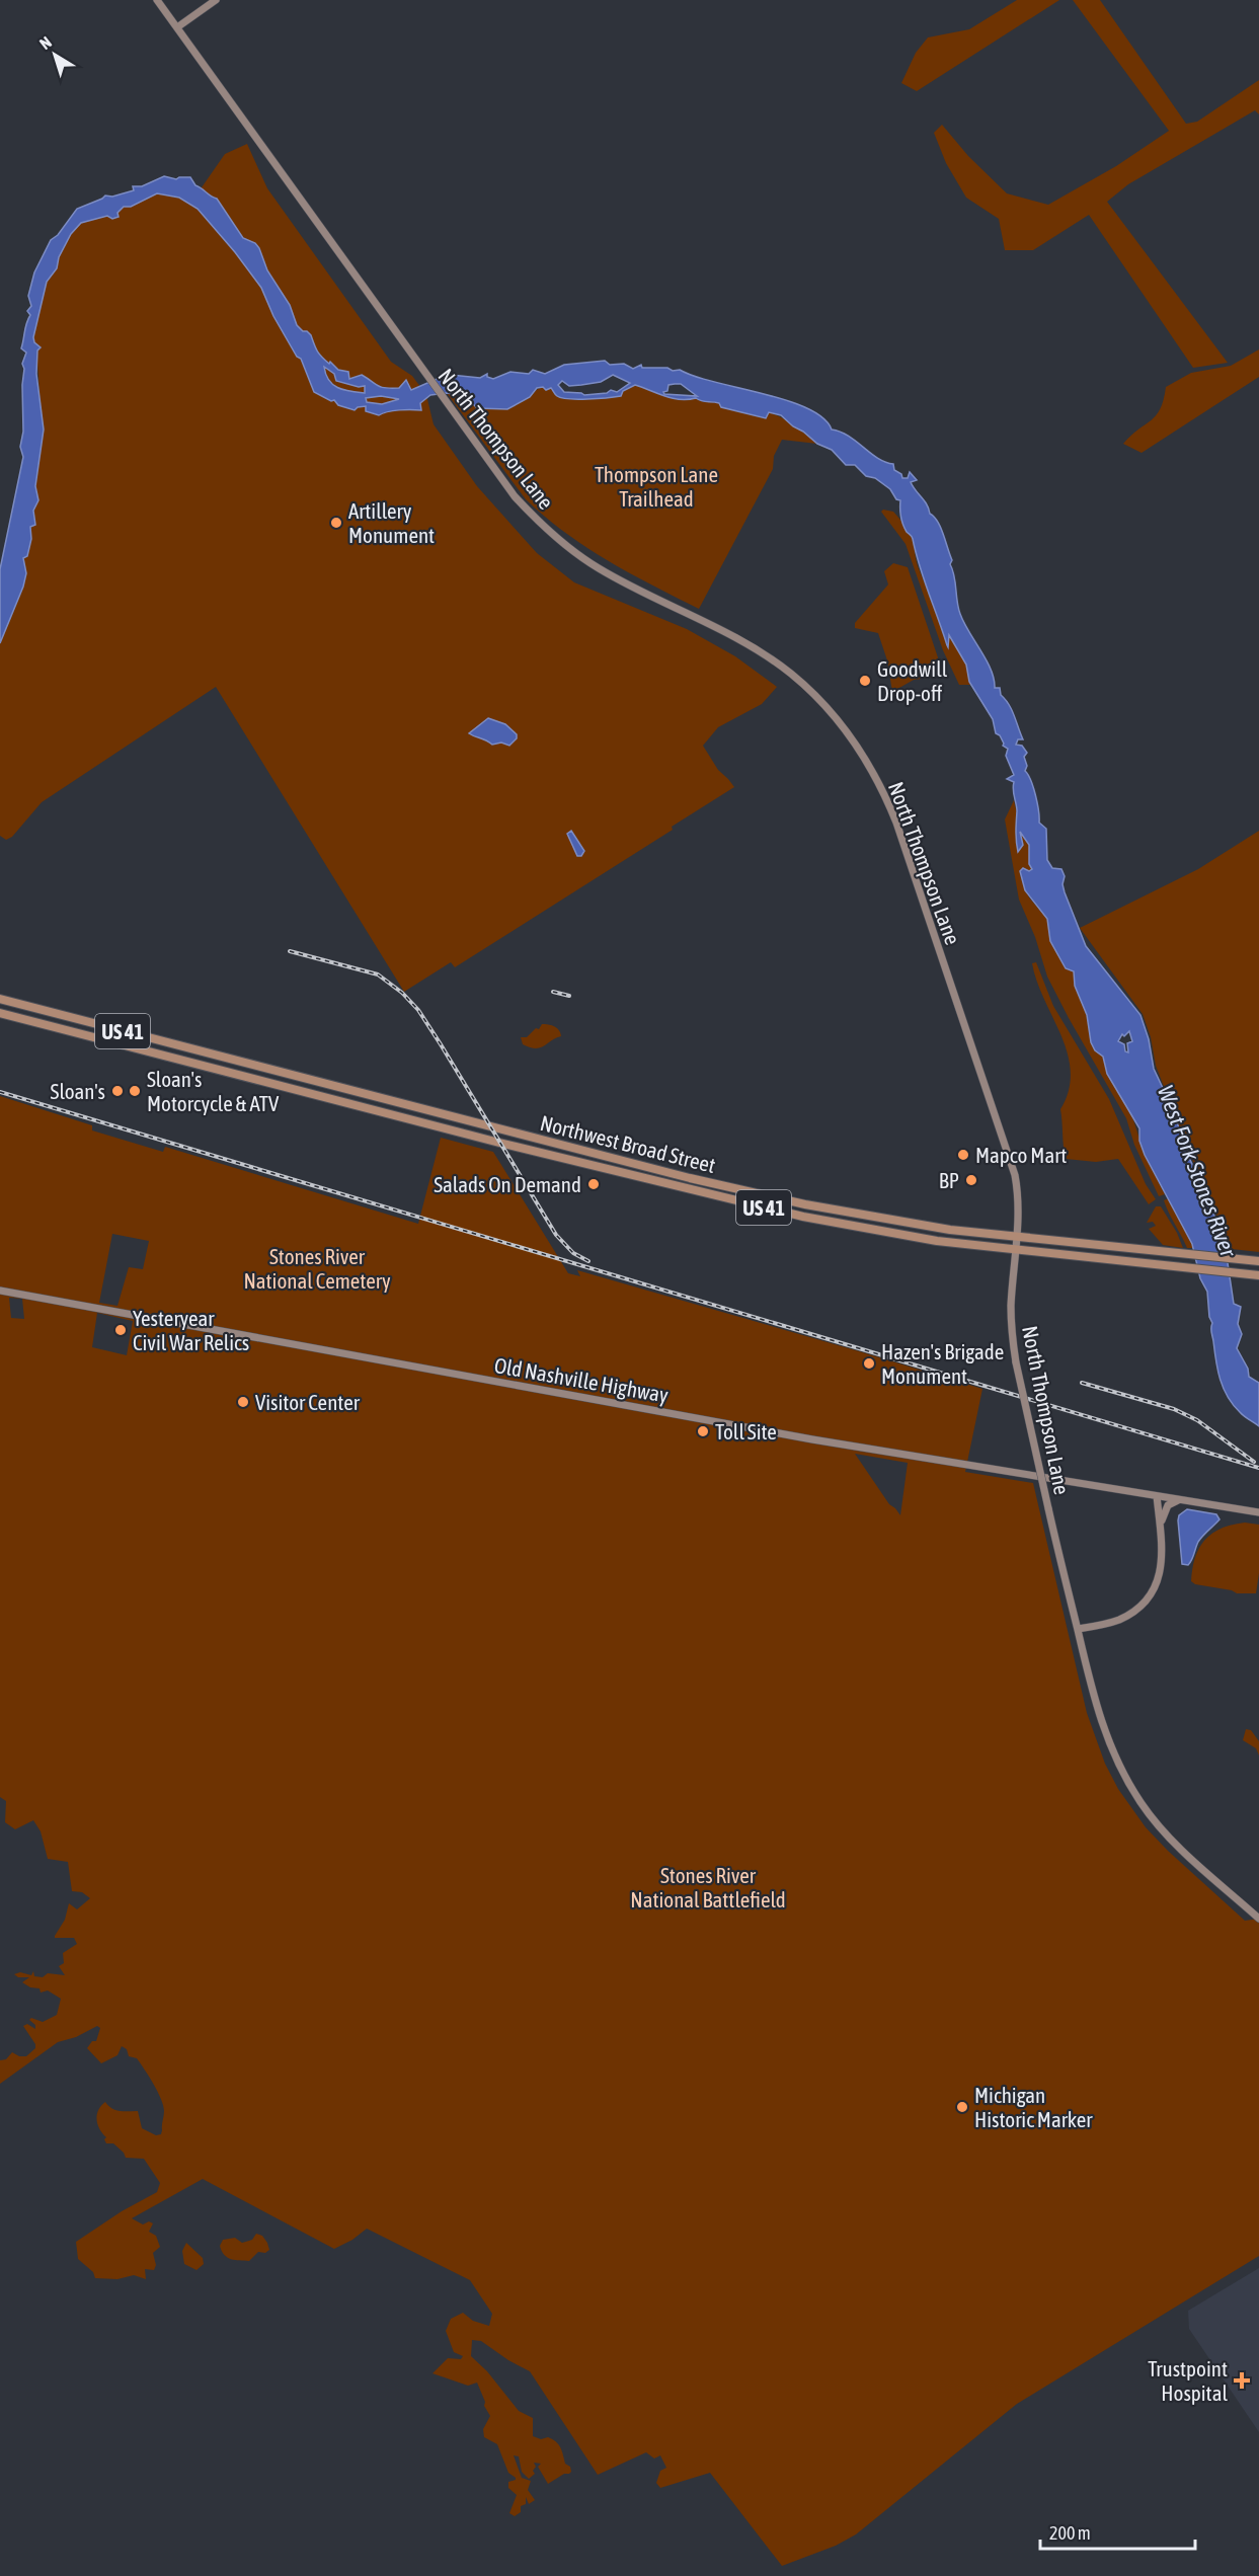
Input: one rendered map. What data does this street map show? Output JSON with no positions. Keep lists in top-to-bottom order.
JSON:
{
  "streets": {
    "main road": [
      "North Thompson Lane",
      "US 41",
      "Northwest Broad Street",
      "Old Nashville Highway"
    ]
  },
  "crossings": [
    ["North Thompson Lane", "Northwest Broad Street"]
  ],
  "water": ["West Fork Stones River"],
  "parks": ["Thompson Lane Trailhead", "Stones River National Cemetery", "Stones River National Battlefield"],
  "places": {
    "other": [
      "Artillery Monument",
      "Goodwill Drop-off",
      "Sloan's",
      "Sloan's Motorcycle & ATV",
      "Mapco Mart",
      "BP",
      "Salads On Demand",
      "Yesteryear Civil War Relics",
      "Hazen's Brigade Monument",
      "Visitor Center",
      "Toll Site",
      "Michigan Historic Marker"
    ],
    "health": ["Trustpoint Hospital"]
  },
  "scale_bar": "200 m",
  "north": "top left"
}
